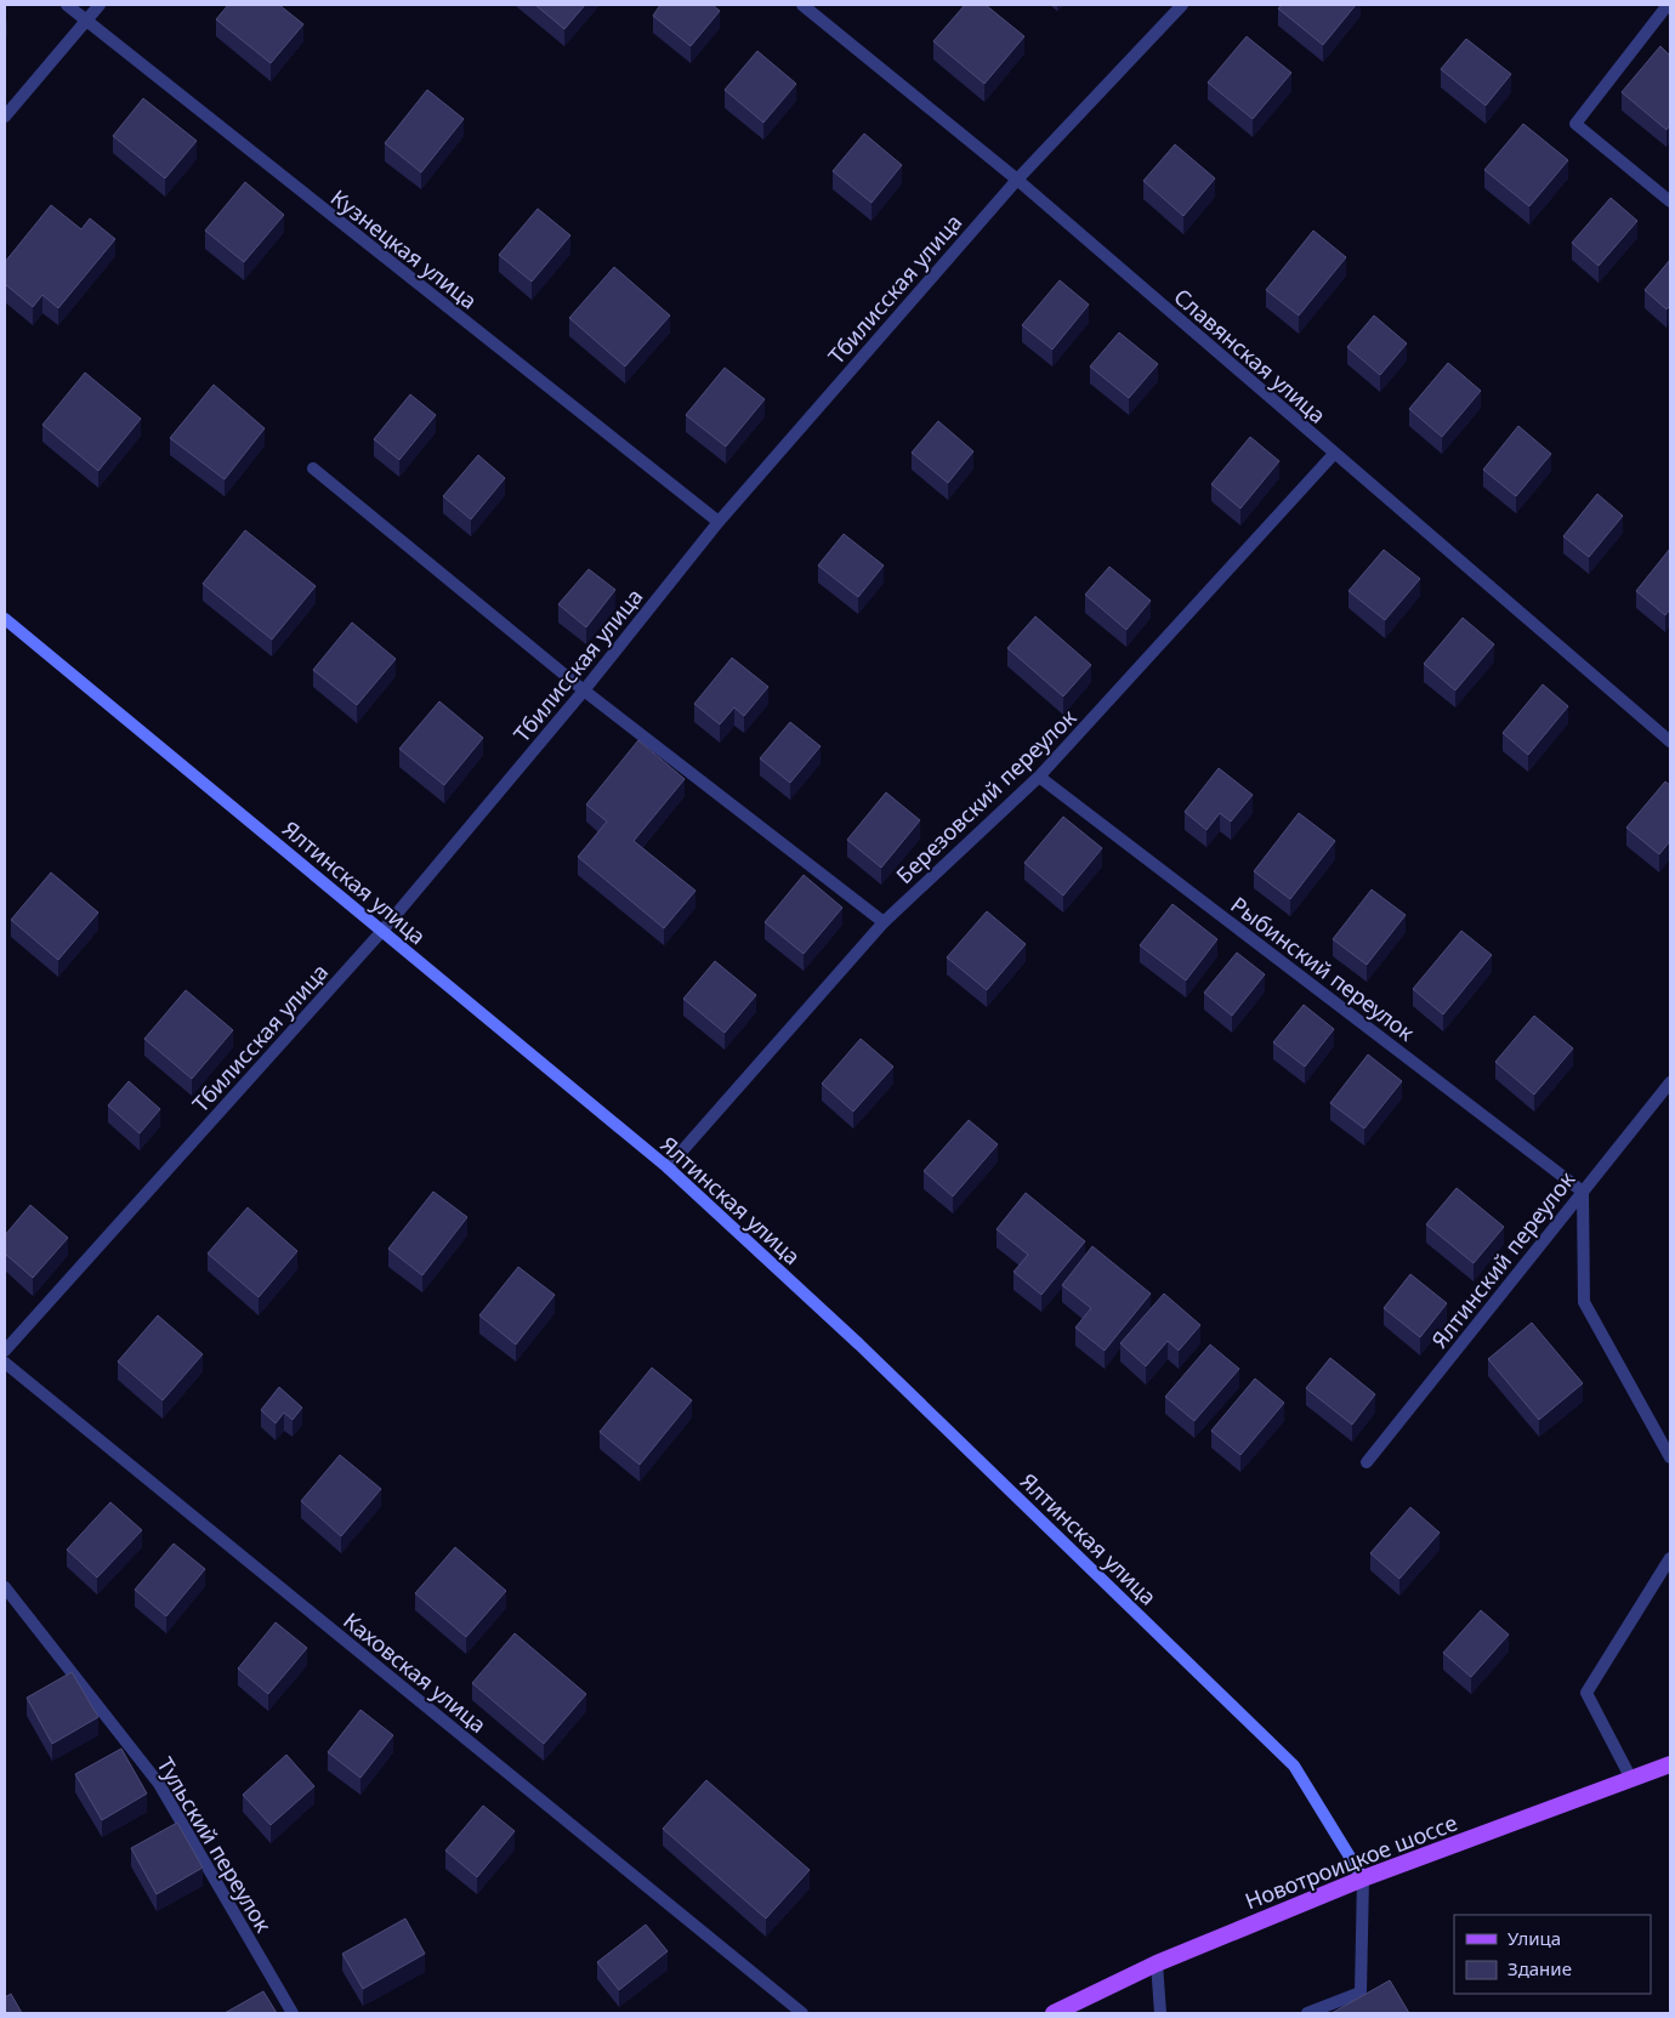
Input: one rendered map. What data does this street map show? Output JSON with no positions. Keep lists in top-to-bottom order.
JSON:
{
  "streets": {
    "main road": ["Ялтинская улица", "Новотроицкое шоссе"],
    "street": [
      "Кузнецкая улица",
      "Тбилисская улица",
      "Славянская улица",
      "Березовский переулок",
      "Рыбинский переулок",
      "Ялтинский переулок",
      "Каховская улица",
      "Тульский переулок"
    ]
  },
  "crossings": [
    ["Кузнецкая улица", "Тбилисская улица"],
    ["Тбилисская улица", "Славянская улица"],
    ["Тбилисская улица", "Ялтинская улица"],
    ["Славянская улица", "Березовский переулок"],
    ["Березовский переулок", "Ялтинская улица"],
    ["Березовский переулок", "Рыбинский переулок"],
    ["Ялтинская улица", "Новотроицкое шоссе"],
    ["Рыбинский переулок", "Ялтинский переулок"]
  ],
  "legend": ["Улица", "Здание"]
}
